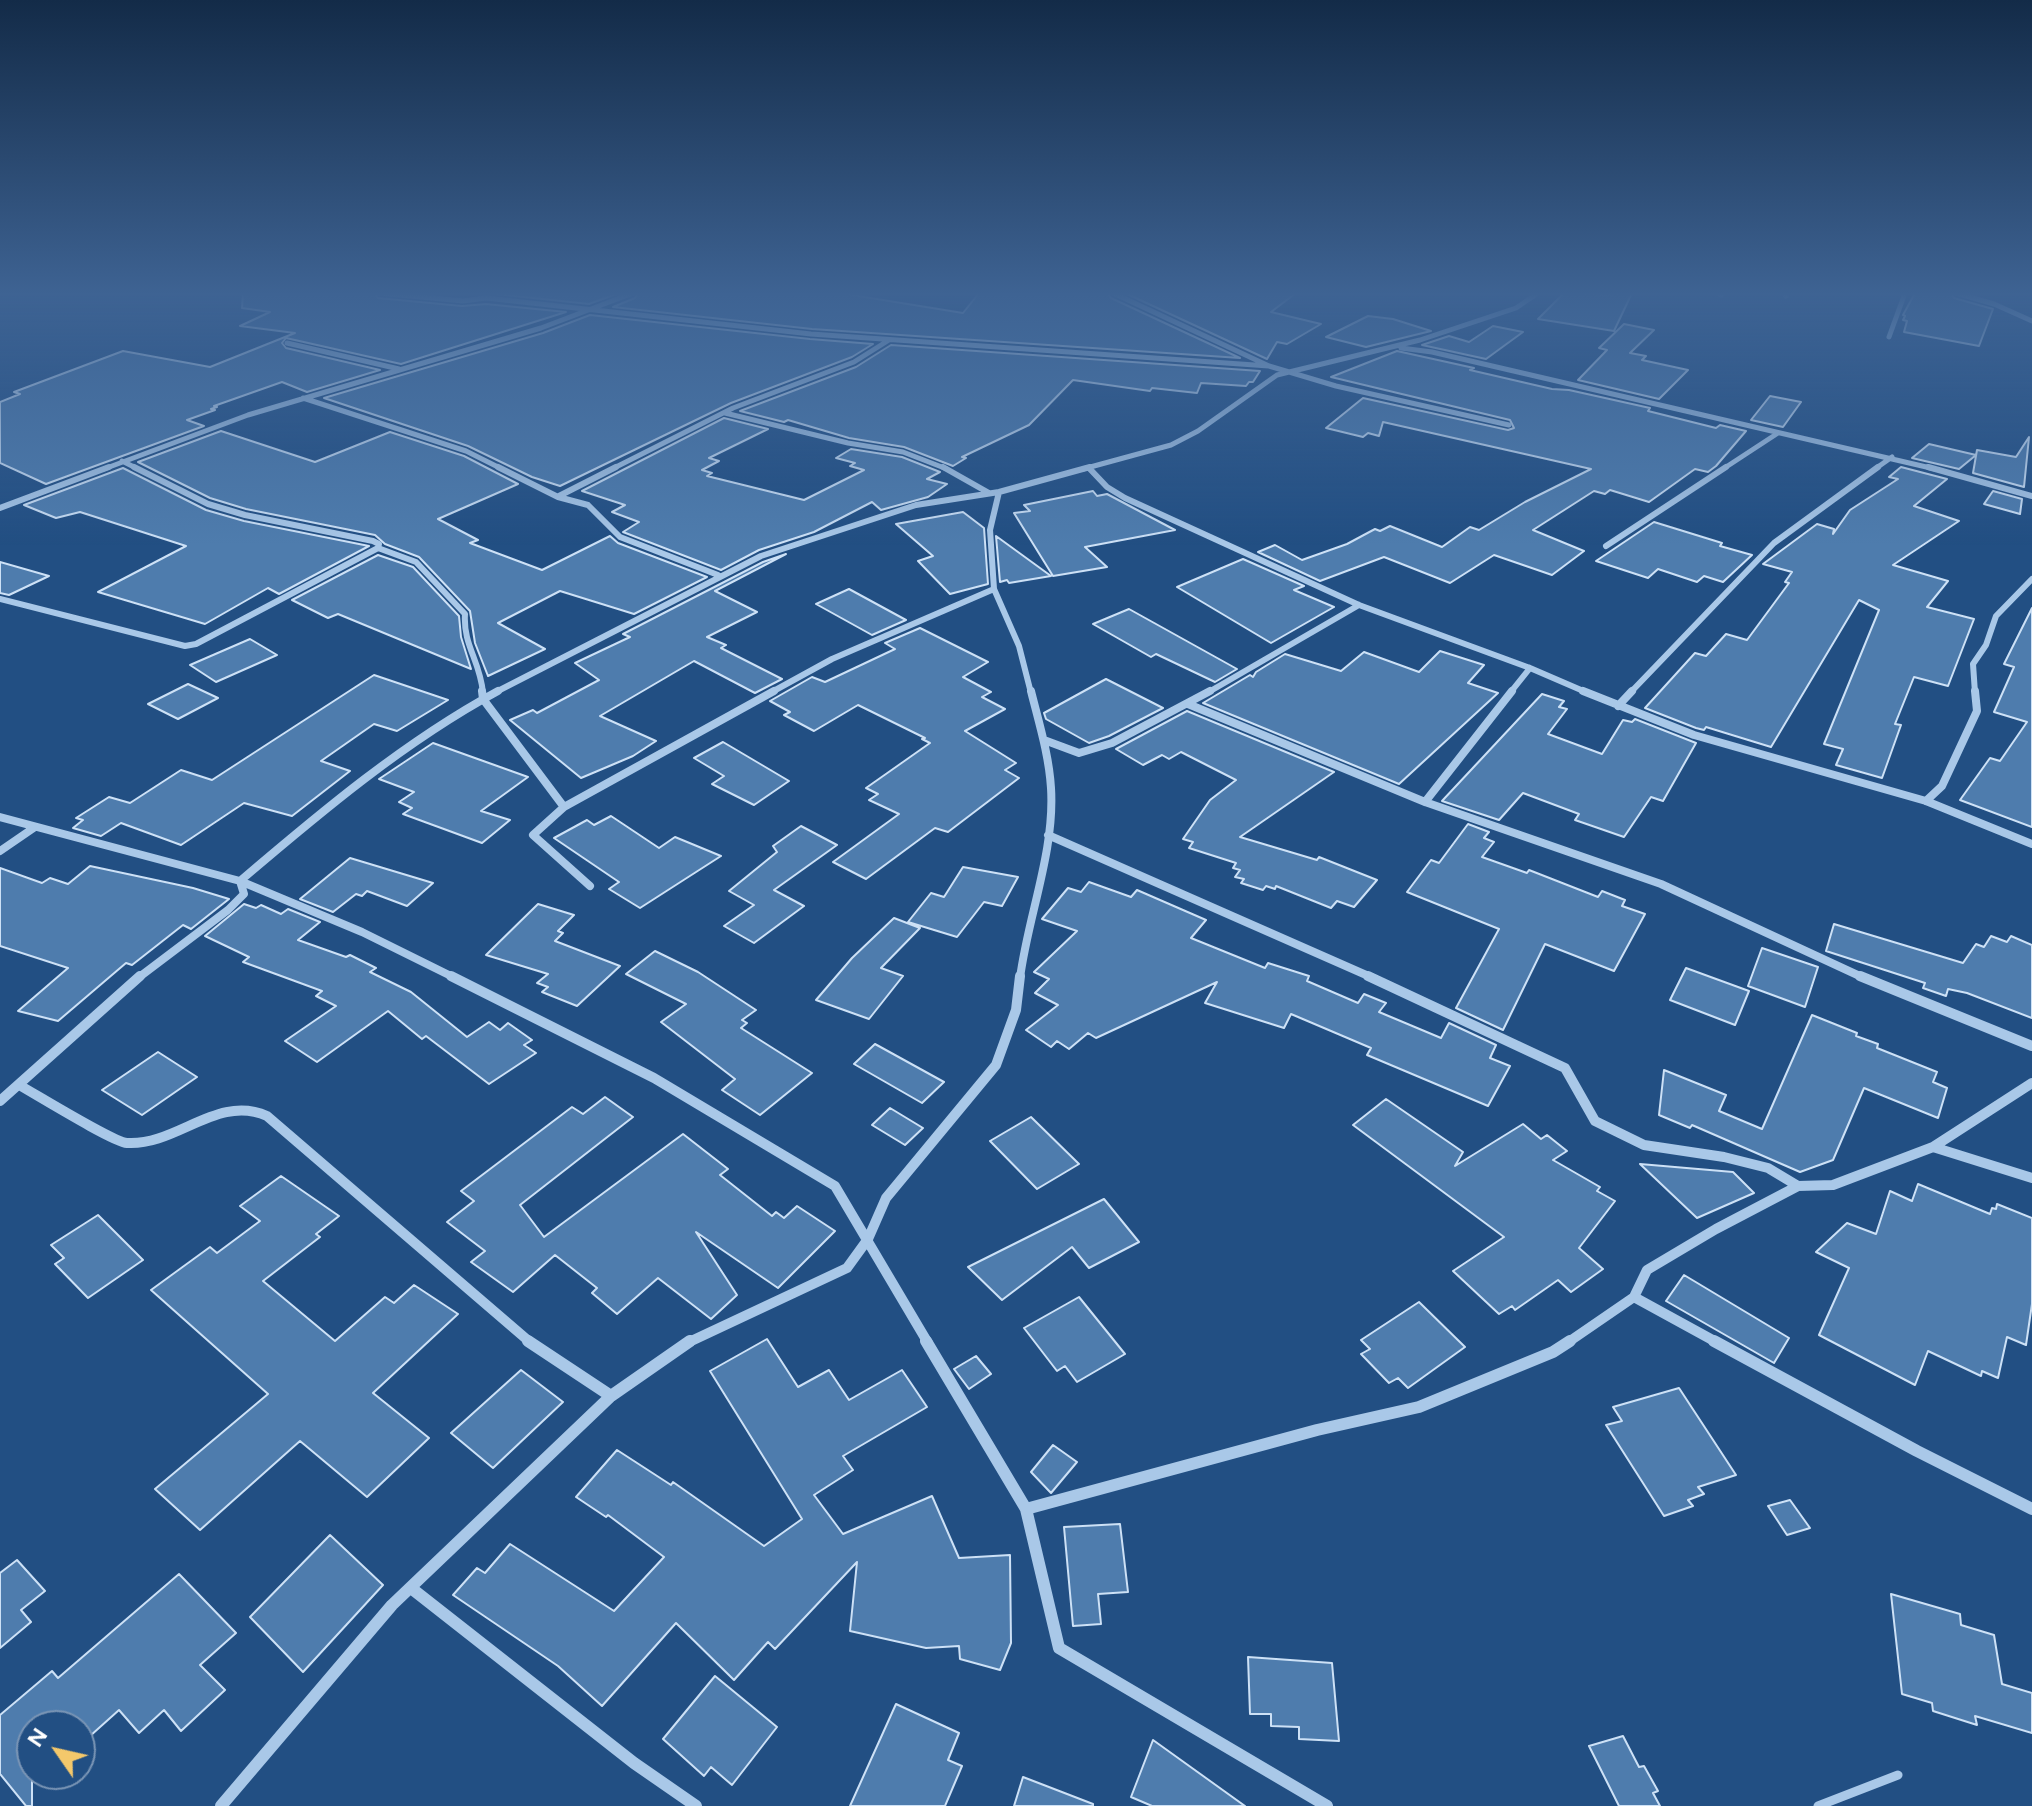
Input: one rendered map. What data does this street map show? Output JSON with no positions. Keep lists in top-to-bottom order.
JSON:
{
  "north": "top left"
}
